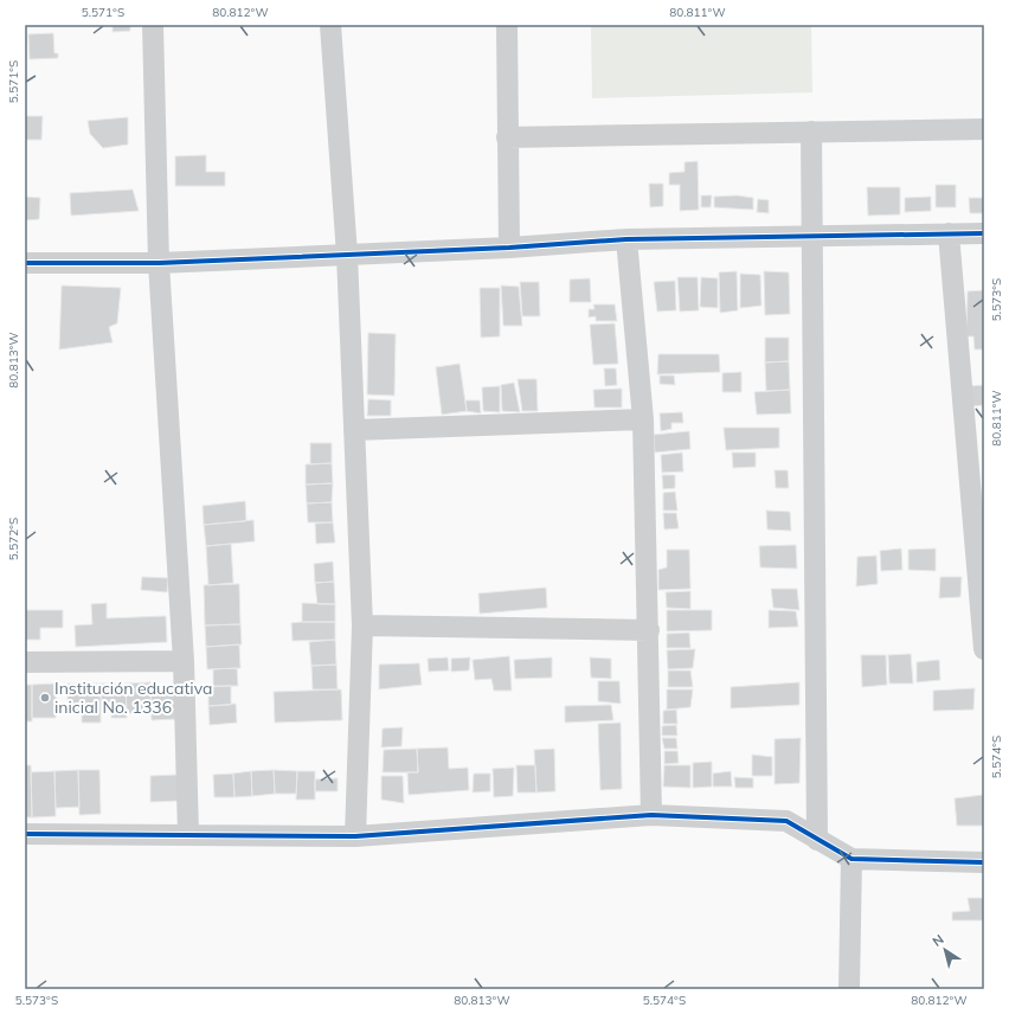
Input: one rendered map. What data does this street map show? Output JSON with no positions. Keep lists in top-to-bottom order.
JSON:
{
  "places": ["Institución educativa inicial No. 1336"],
  "north": "top left",
  "coordinates": [
    "5.571°S",
    "80.812°W",
    "80.811°W",
    "5.573°S",
    "80.813°W",
    "5.572°S",
    "5.574°S"
  ]
}
